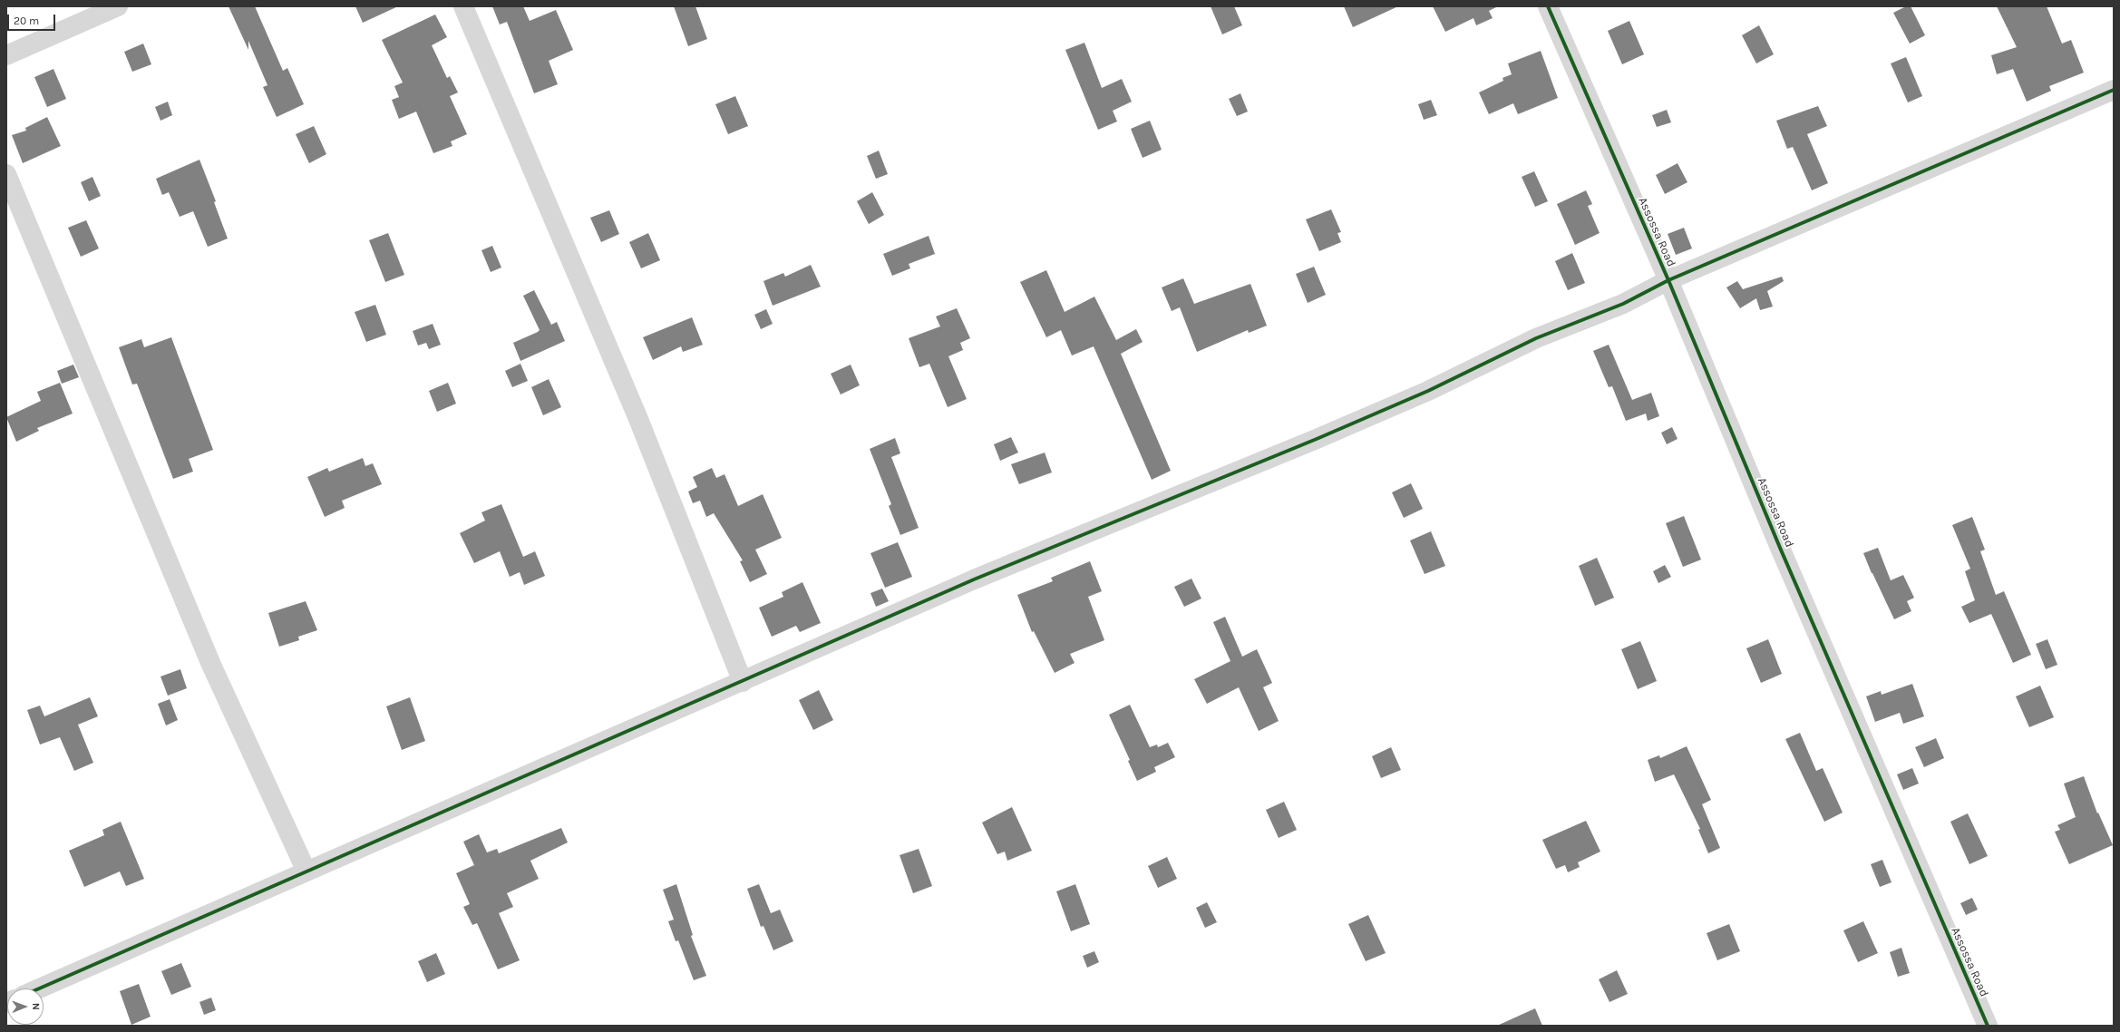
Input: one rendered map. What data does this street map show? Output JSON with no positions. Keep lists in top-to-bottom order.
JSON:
{
  "streets": {
    "street": ["Assossa Road"]
  },
  "scale_bar": "20 m",
  "north": "right"
}
